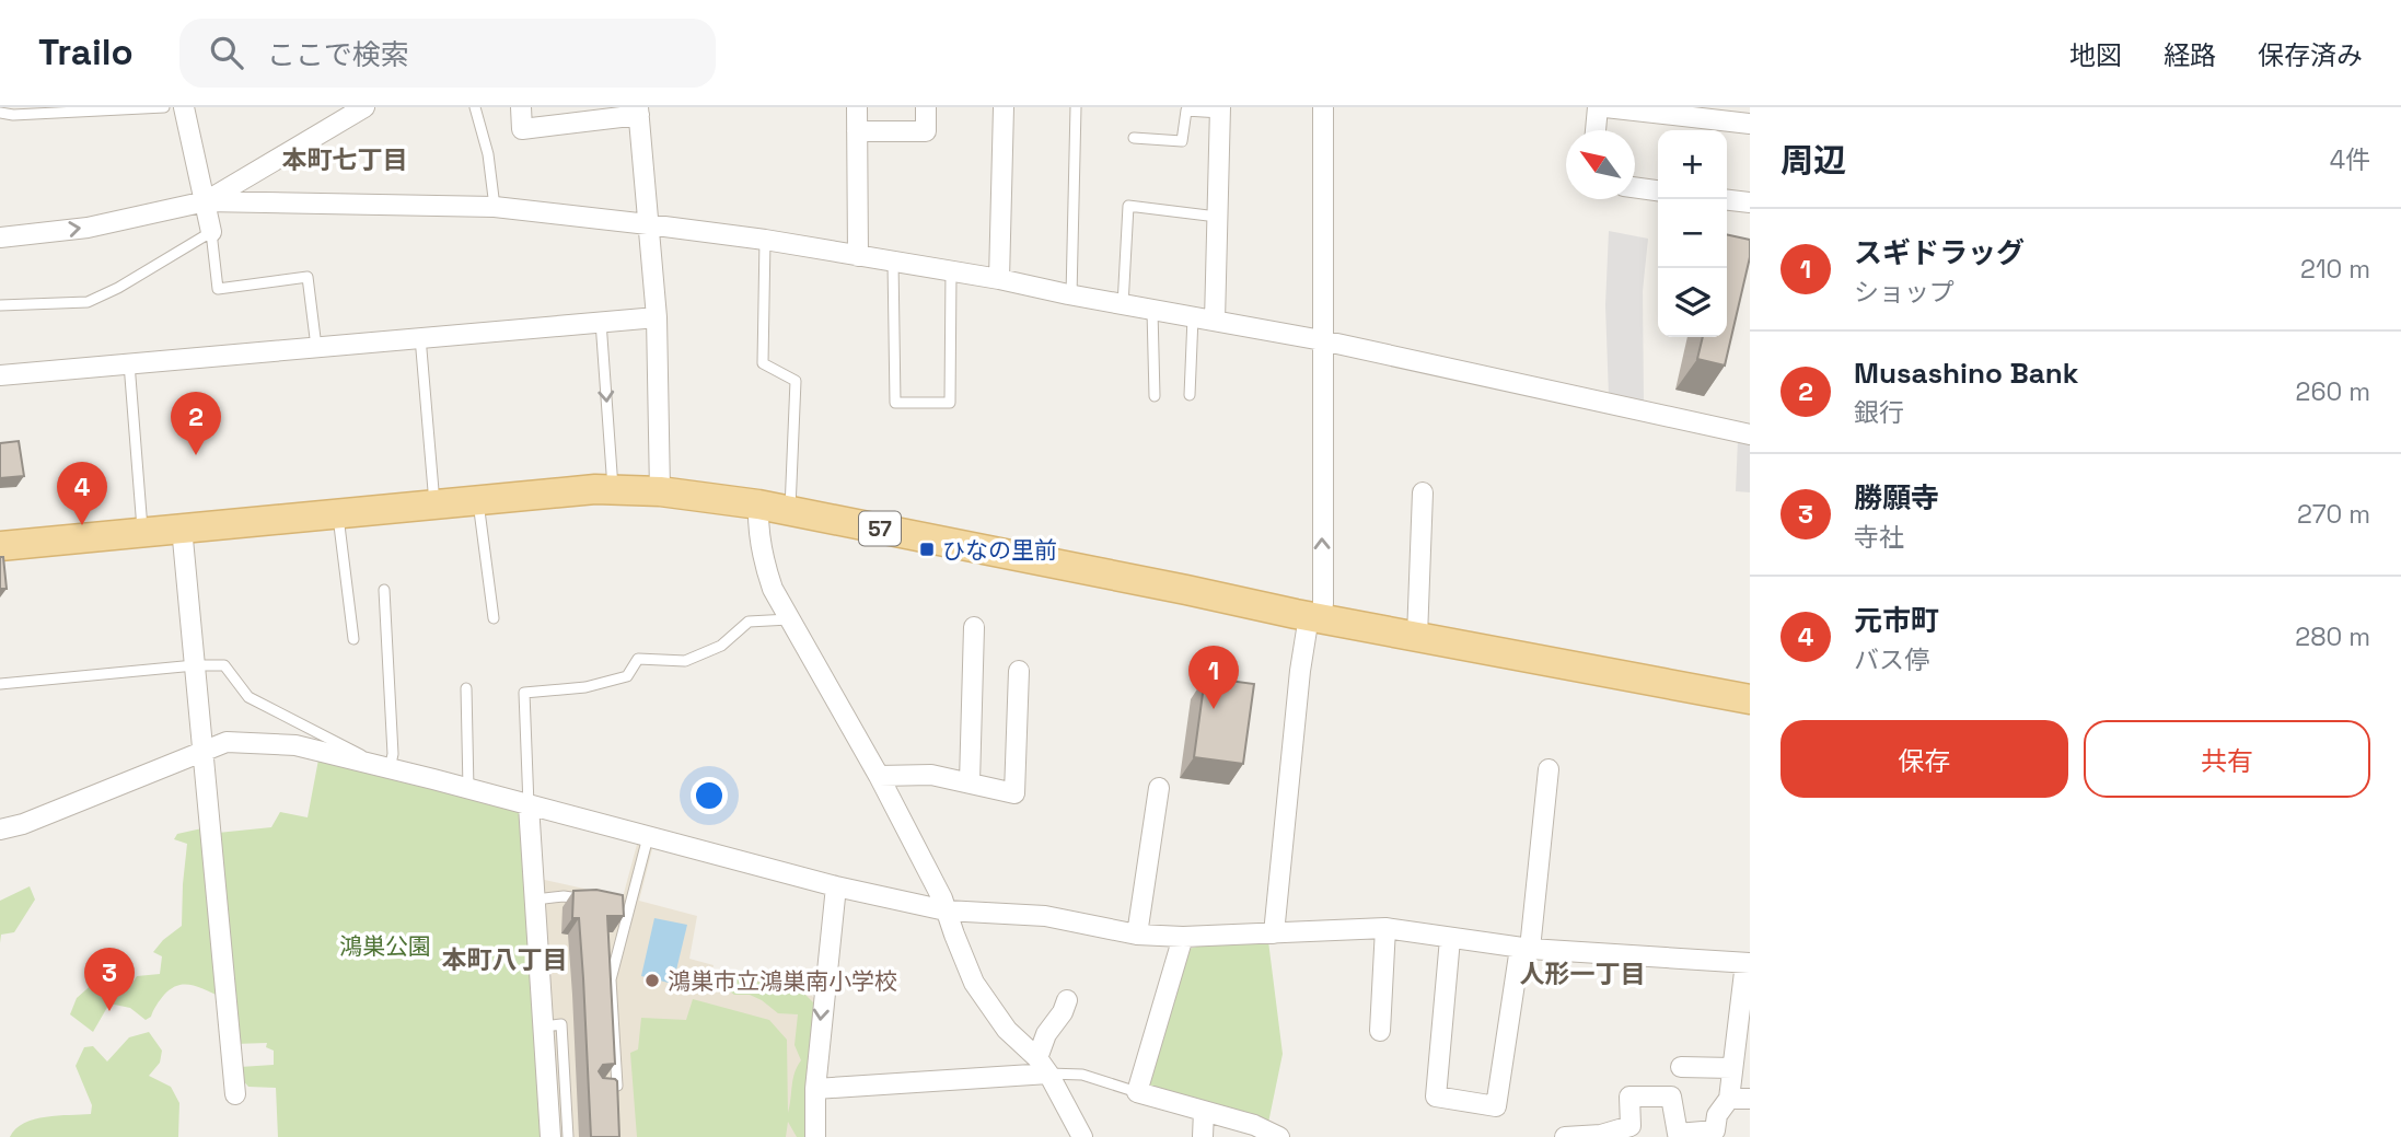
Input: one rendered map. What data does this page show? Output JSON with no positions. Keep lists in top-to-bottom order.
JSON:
{
  "streets": {
    "main road": ["57"]
  },
  "districts": ["本町七丁目", "本町八丁目", "人形一丁目"],
  "parks": ["鴻巣公園"],
  "places": {
    "transit": ["ひなの里前"],
    "other": ["鴻巣市立鴻巣南小学校"]
  },
  "north": "top left",
  "page": {
    "header": "Trailo",
    "search": "ここで検索",
    "nav": ["地図", "経路", "保存済み"],
    "heading": ["周辺", "4件"],
    "map_buttons": ["+", "−"],
    "list": [
      {
        "mark": "1",
        "name": "スギドラッグ",
        "note": "ショップ",
        "value": "210 m"
      },
      {
        "mark": "2",
        "name": "Musashino Bank",
        "note": "銀行",
        "value": "260 m"
      },
      {
        "mark": "3",
        "name": "勝願寺",
        "note": "寺社",
        "value": "270 m"
      },
      {
        "mark": "4",
        "name": "元市町",
        "note": "バス停",
        "value": "280 m"
      }
    ],
    "pins": [
      "2",
      "4",
      "1",
      "3"
    ],
    "buttons": ["保存", "共有"]
  }
}
